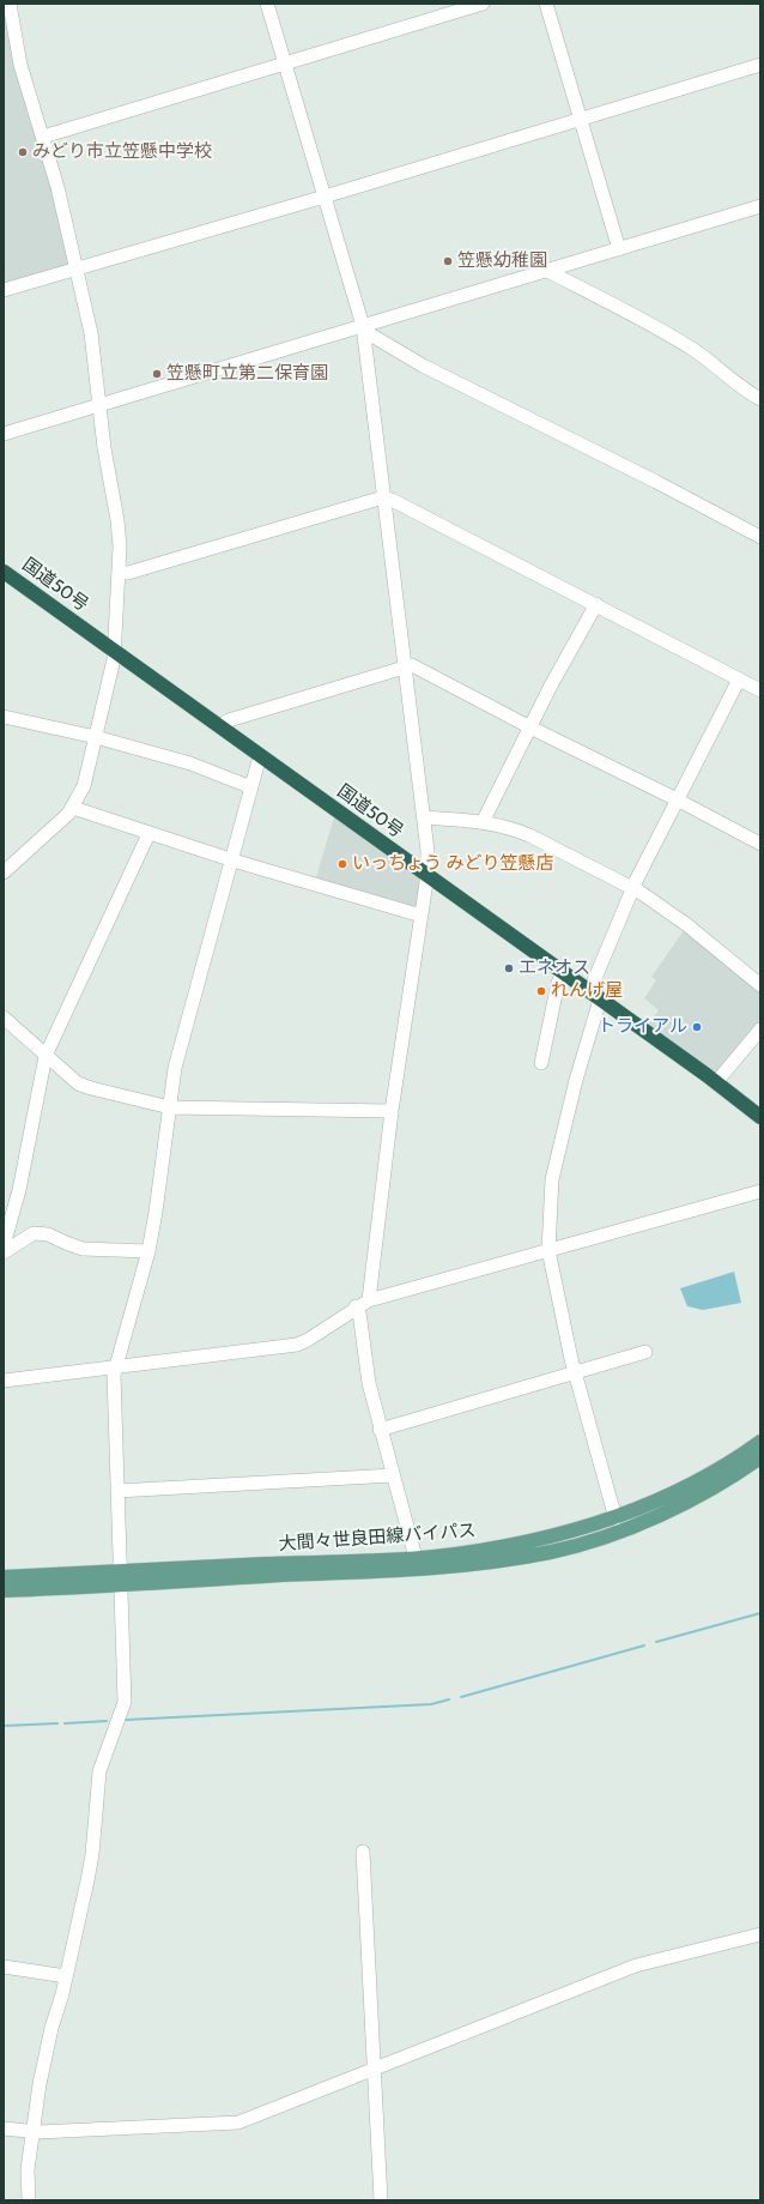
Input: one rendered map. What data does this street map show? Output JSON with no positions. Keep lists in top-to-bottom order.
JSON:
{
  "streets": {
    "highway": ["国道50号"],
    "main road": ["大間々世良田線バイパス"]
  },
  "places": [
    "みどり市立笠懸中学校",
    "笠懸幼稚園",
    "笠懸町立第二保育園",
    "いっちょう みどり笠懸店",
    "エネオス",
    "れんげ屋",
    "トライアル"
  ]
}
